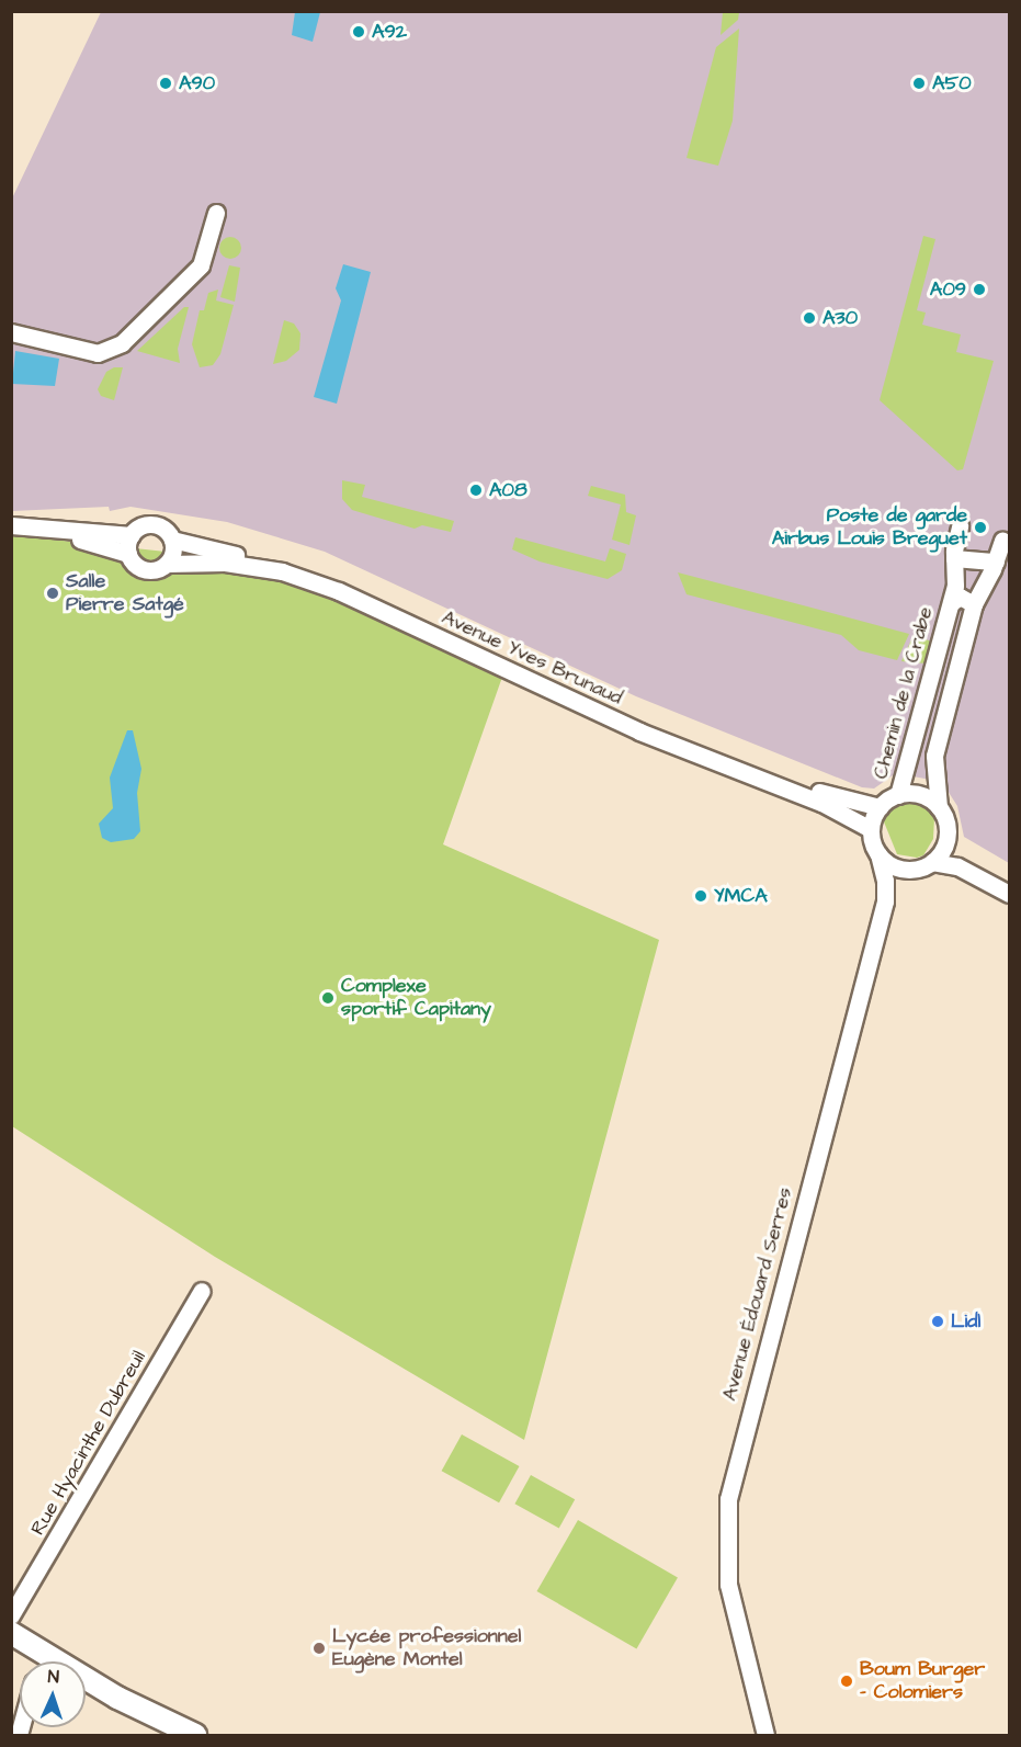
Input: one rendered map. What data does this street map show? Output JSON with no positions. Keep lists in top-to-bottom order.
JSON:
{
  "streets": {
    "street": [
      "Avenue Yves Brunaud",
      "Chemin de la Crabe",
      "Avenue Édouard Serres",
      "Rue Hyacinthe Dubreuil"
    ]
  },
  "crossings": [
    ["Avenue Yves Brunaud", "Chemin de la Crabe"],
    ["Avenue Yves Brunaud", "Avenue Édouard Serres"],
    ["Chemin de la Crabe", "Avenue Édouard Serres"]
  ],
  "places": [
    "A92",
    "A90",
    "A50",
    "A09",
    "A30",
    "A08",
    "Poste de garde Airbus Louis Breguet",
    "Salle Pierre Satgé",
    "YMCA",
    "Complexe sportif Capitany",
    "Lidl",
    "Lycée professionnel Eugène Montel",
    "Boum Burger - Colomiers"
  ],
  "north": "top"
}
